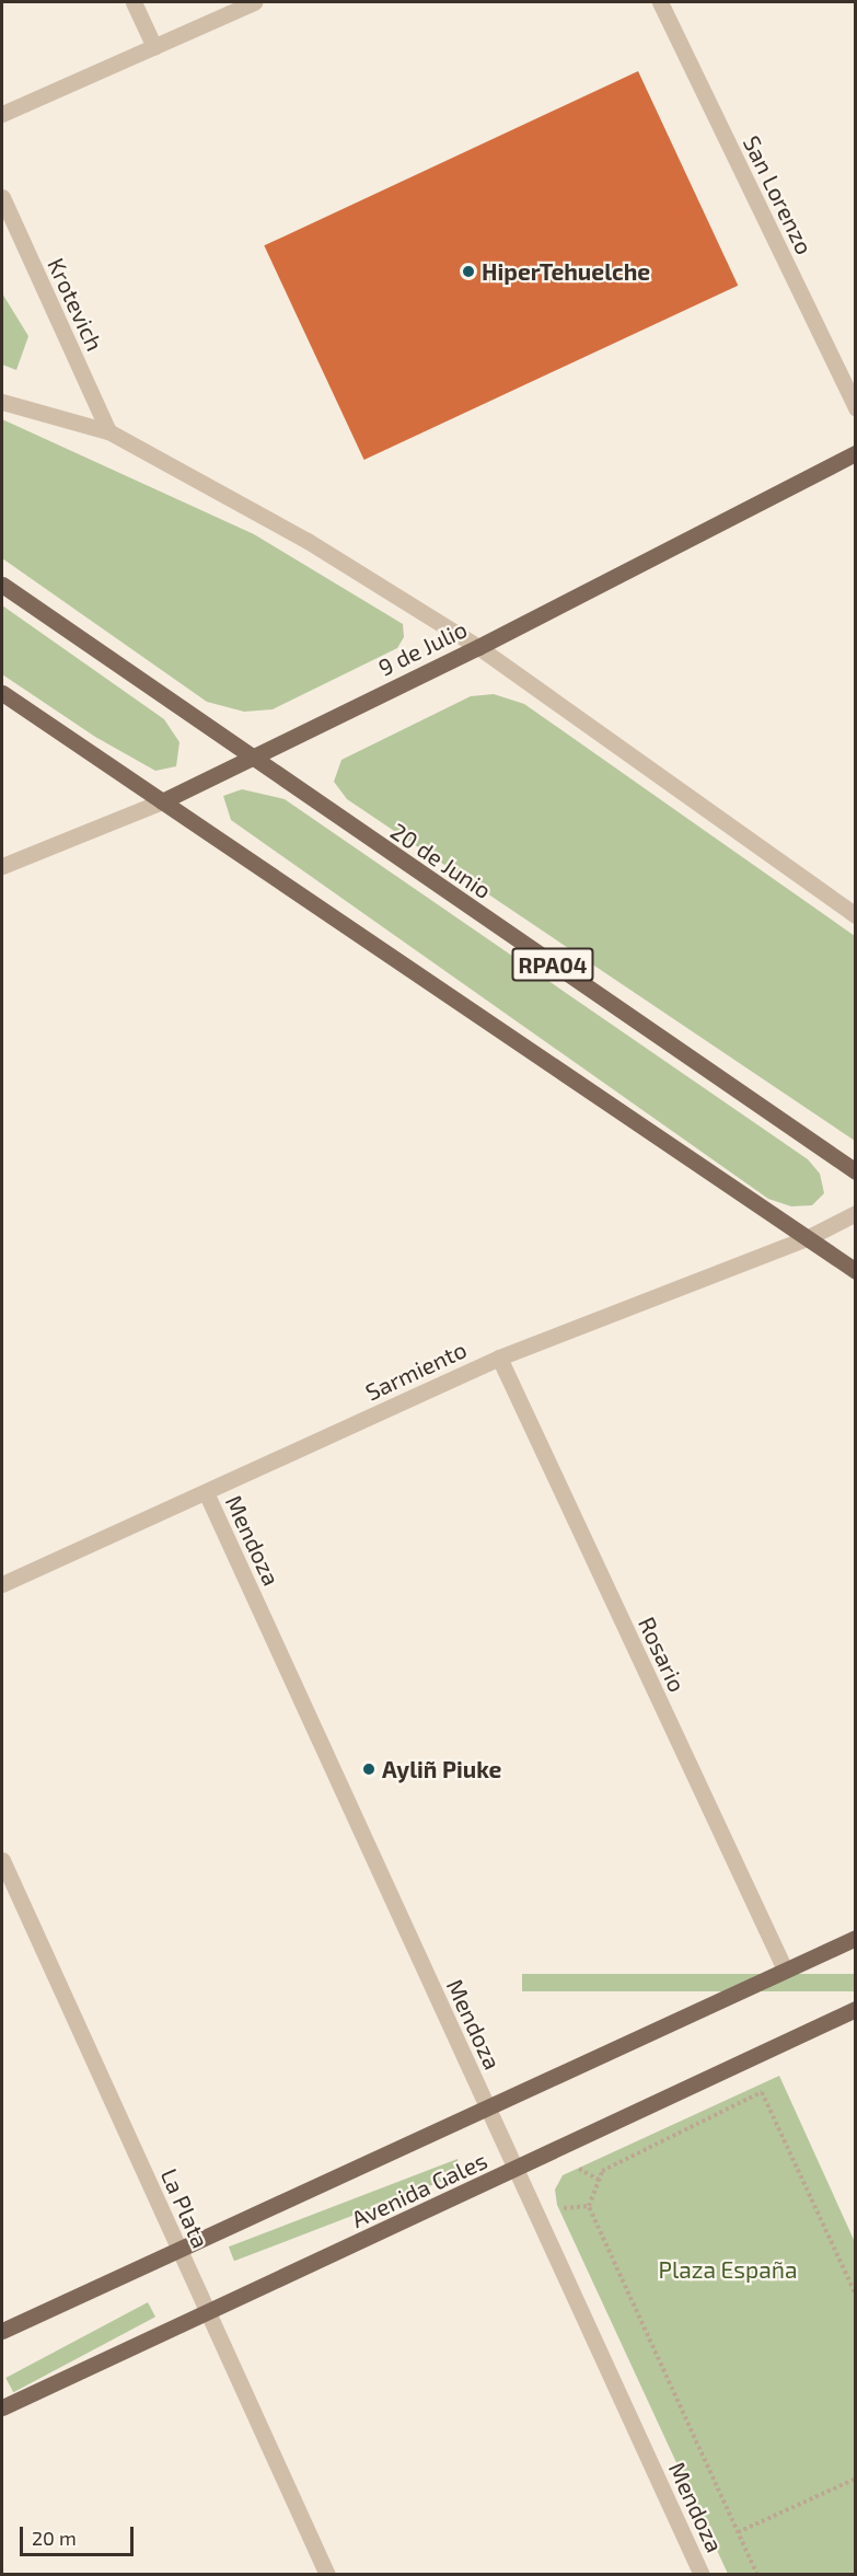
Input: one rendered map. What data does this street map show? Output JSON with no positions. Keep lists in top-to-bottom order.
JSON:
{
  "streets": {
    "main road": [
      "9 de Julio",
      "20 de Junio",
      "RPA04",
      "Avenida Gales"
    ],
    "street": [
      "San Lorenzo",
      "Krotevich",
      "Sarmiento",
      "Mendoza",
      "Rosario",
      "La Plata"
    ]
  },
  "crossings": [
    ["9 de Julio", "20 de Junio"],
    ["Sarmiento", "Mendoza"],
    ["Sarmiento", "Rosario"],
    ["Mendoza", "Avenida Gales"],
    ["Rosario", "Avenida Gales"],
    ["Avenida Gales", "La Plata"]
  ],
  "parks": ["Plaza España"],
  "places": ["HiperTehuelche", "Ayliñ Piuke"],
  "scale_bar": "20 m"
}
